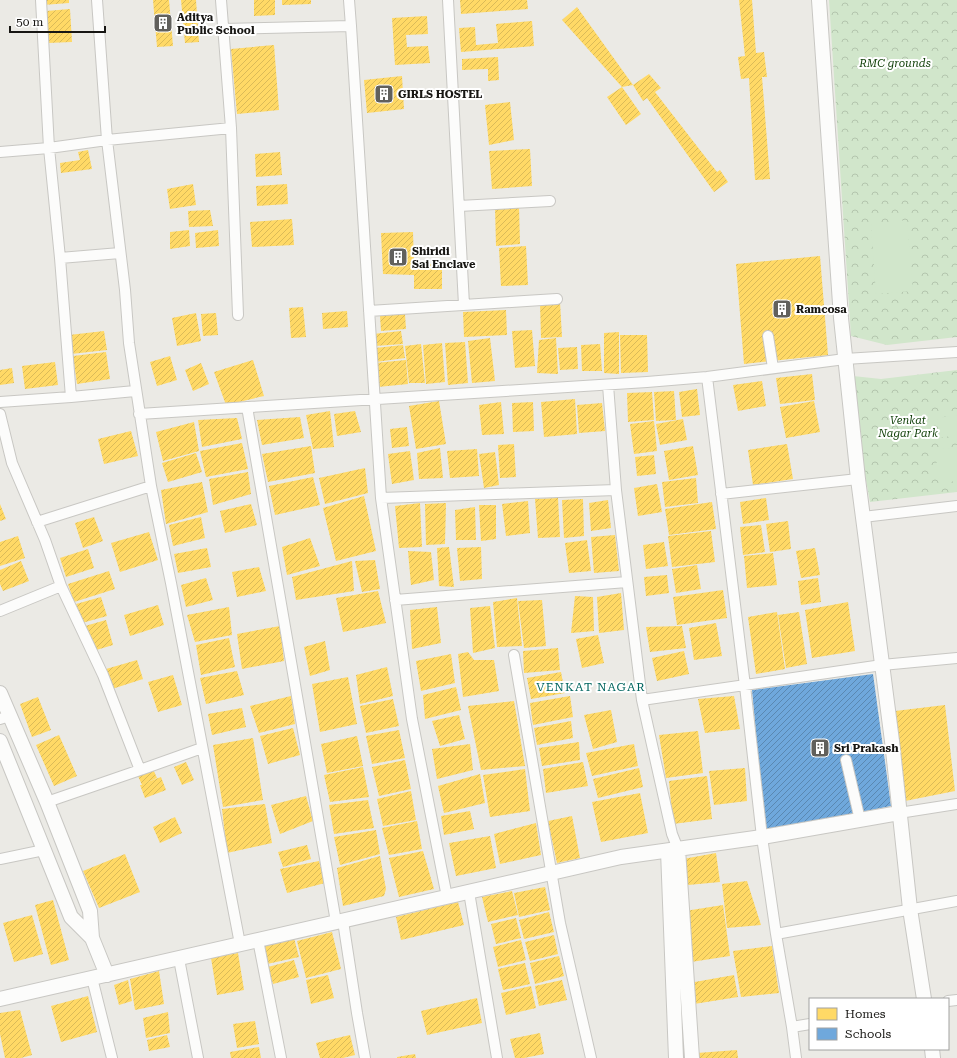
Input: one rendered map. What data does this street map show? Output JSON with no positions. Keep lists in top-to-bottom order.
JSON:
{
  "districts": ["VENKAT NAGAR"],
  "parks": ["RMC grounds", "Venkat Nagar Park"],
  "places": {
    "building": [
      "Aditya Public School",
      "GIRLS HOSTEL",
      "Shiridi Sai Enclave",
      "Ramcosa",
      "Sri Prakash"
    ]
  },
  "legend": ["Homes", "Schools"],
  "scale_bar": "50 m"
}
